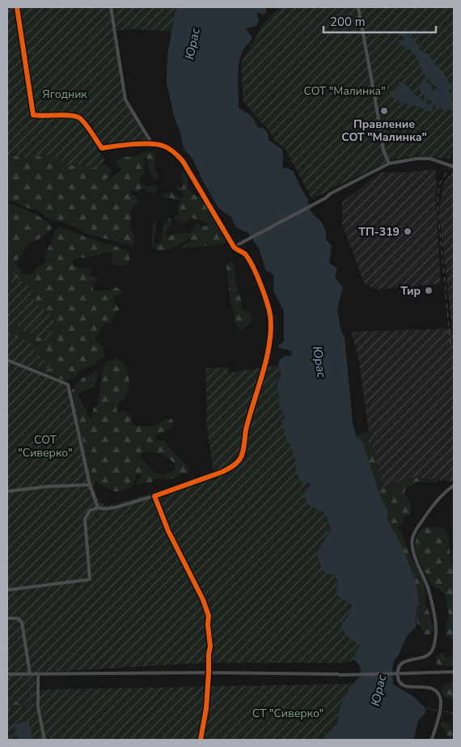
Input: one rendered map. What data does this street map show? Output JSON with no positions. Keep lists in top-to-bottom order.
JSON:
{
  "water": ["Юрас"],
  "parks": [
    "СОТ \"Малинка\"",
    "Ягодник",
    "СОТ \"Сиверко\"",
    "СТ \"Сиверко\""
  ],
  "places": ["Правление СОТ \"Малинка\"", "ТП-319", "Тир"],
  "scale_bar": "200 m"
}
